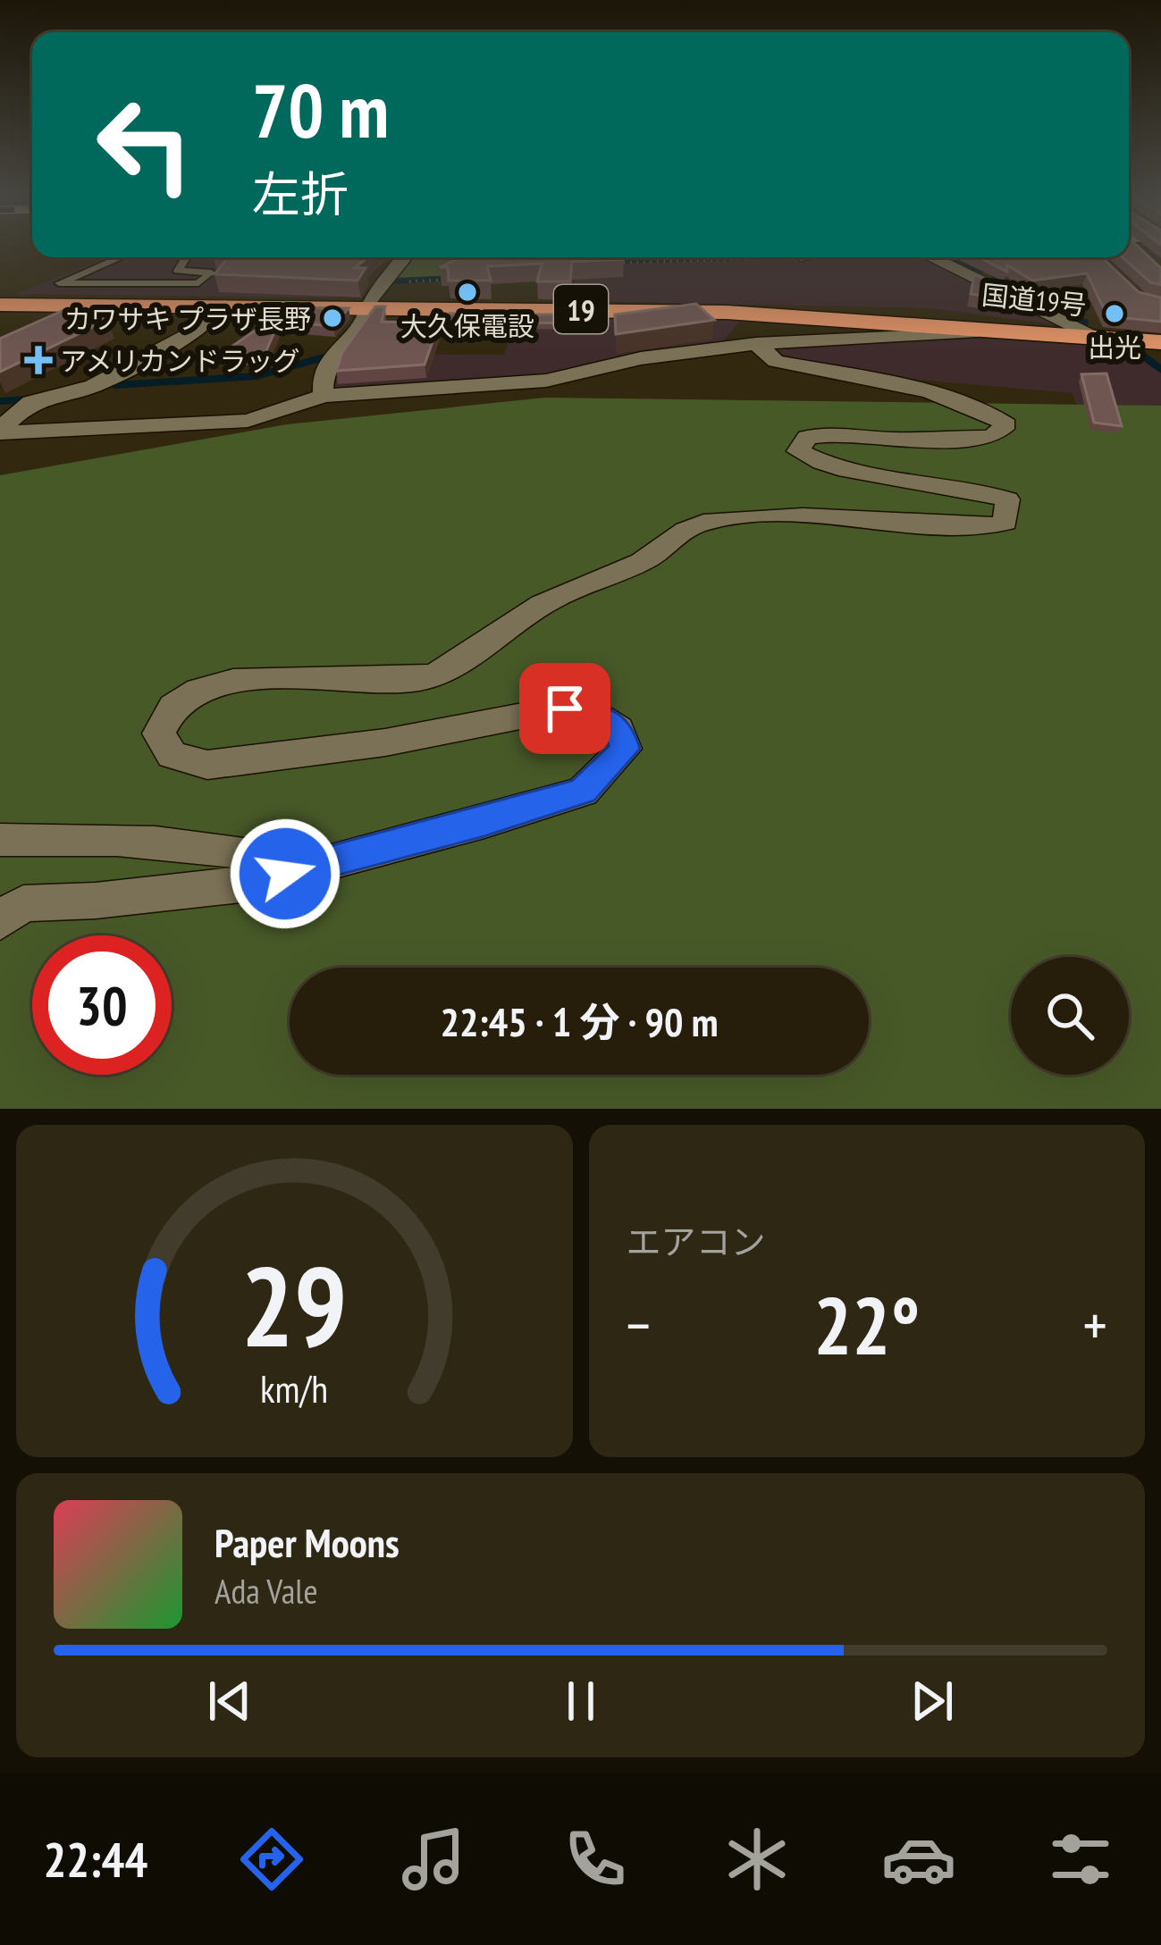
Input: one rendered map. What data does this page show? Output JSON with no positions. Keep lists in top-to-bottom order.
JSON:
{
  "streets": {
    "highway": ["国道19号", "19"]
  },
  "places": {
    "other": ["大久保電設", "出光", "カワサキ プラザ長野"],
    "health": ["アメリカンドラッグ"]
  },
  "page": {
    "turn": ["70 m", "左折"],
    "limit": "30",
    "trip": "22:45 · 1 分 · 90 m",
    "tile": "エアコン",
    "heat": ["−", "22°", "+"],
    "song": ["Paper Moons", "Ada Vale"],
    "tabs": "22:44",
    "gauge": ["29", "km/h"]
  }
}
